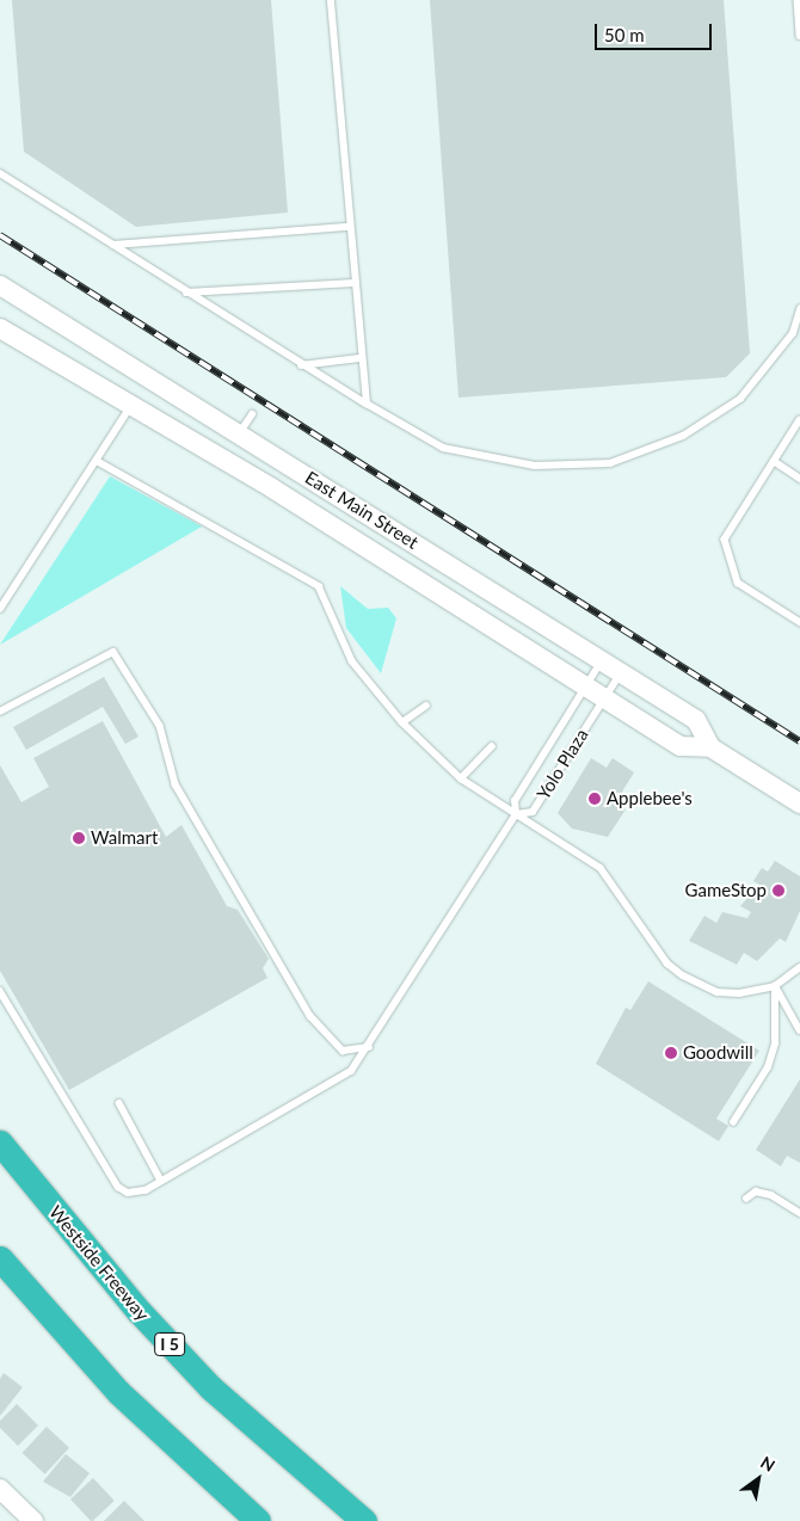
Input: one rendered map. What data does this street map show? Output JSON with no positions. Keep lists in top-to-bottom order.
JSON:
{
  "streets": {
    "highway": ["Westside Freeway", "I 5"],
    "main road": ["East Main Street"],
    "lane": ["Yolo Plaza"]
  },
  "crossings": [
    ["East Main Street", "Yolo Plaza"]
  ],
  "places": [
    "Applebee's",
    "Walmart",
    "GameStop",
    "Goodwill"
  ],
  "scale_bar": "50 m",
  "north": "top right"
}
